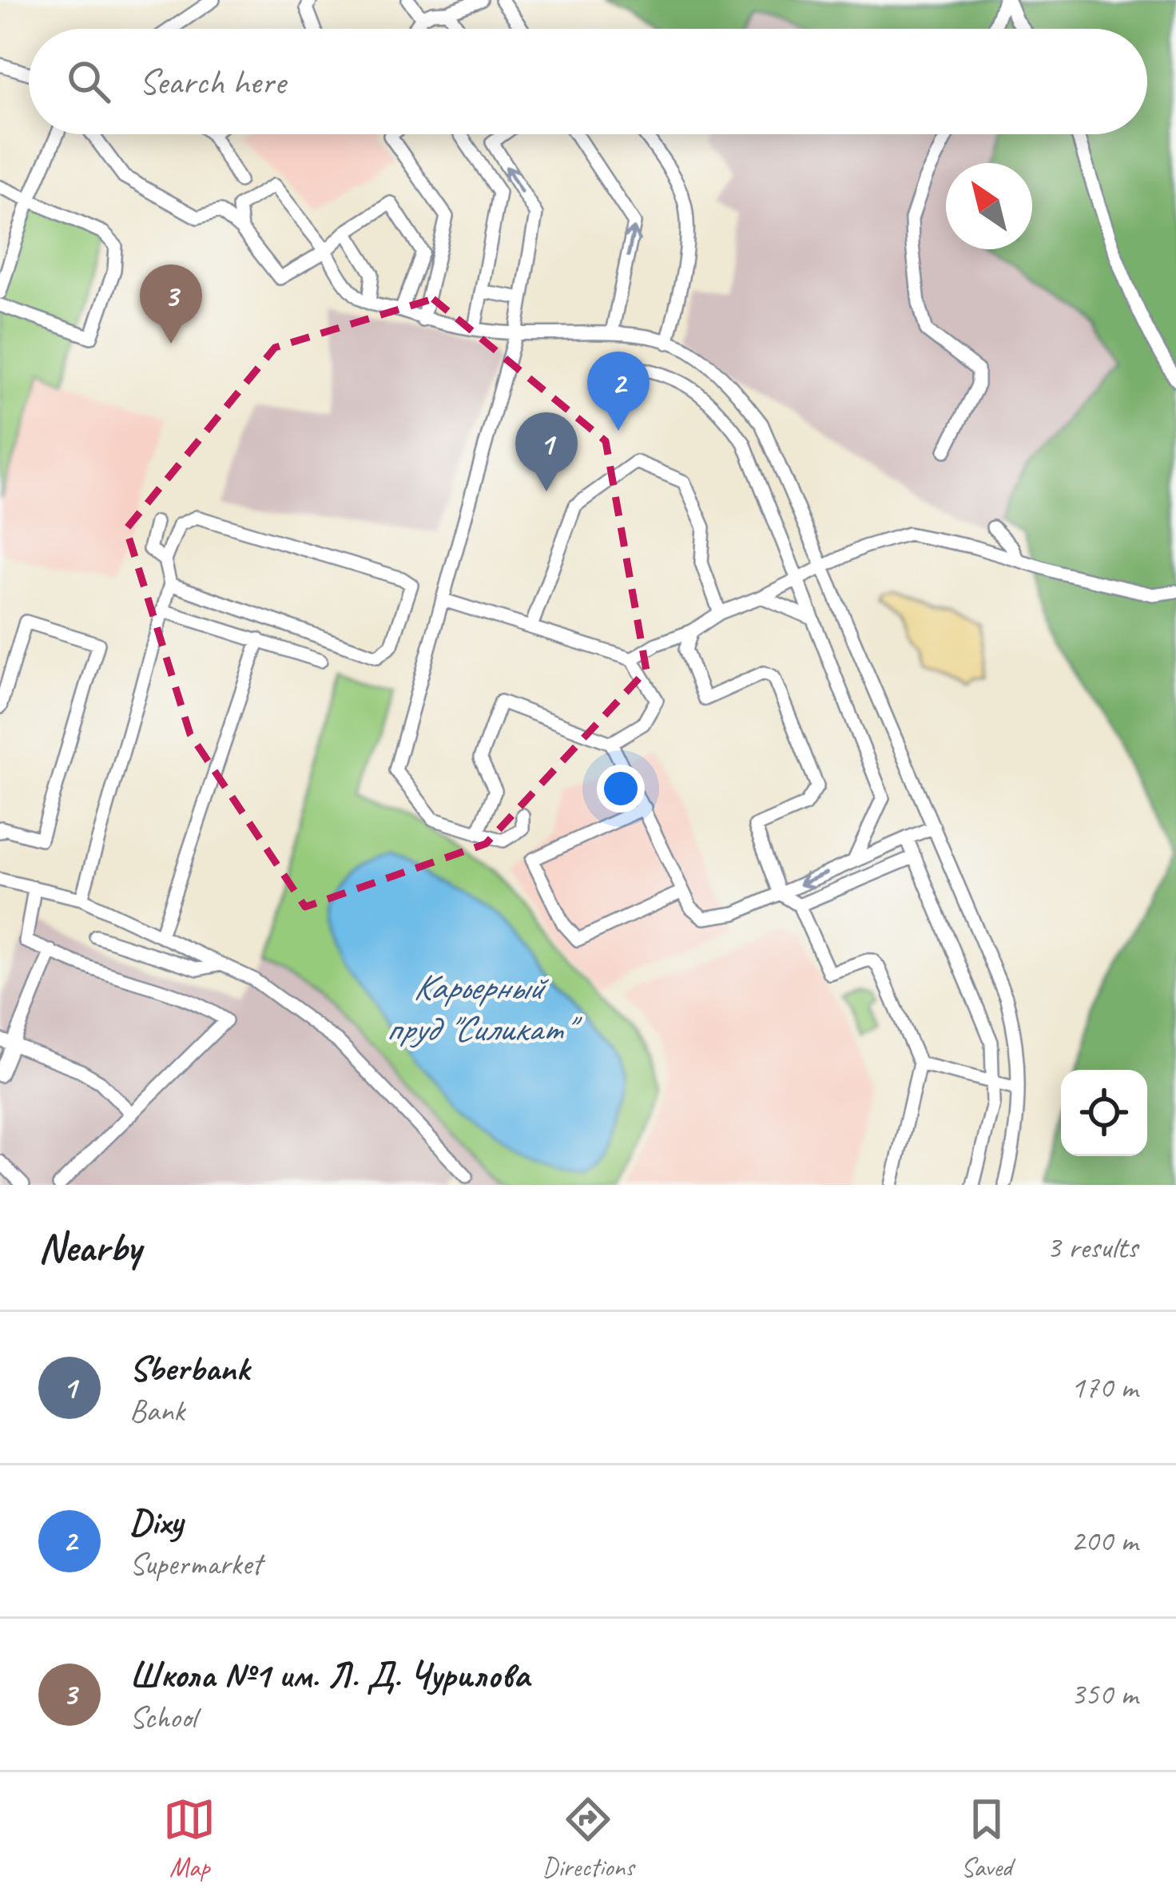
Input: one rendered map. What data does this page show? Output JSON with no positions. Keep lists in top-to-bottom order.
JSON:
{
  "water": ["Карьерный пруд \"Силикат\""],
  "north": "top left",
  "page": {
    "search": "Search here",
    "pins": ["3", "2", "1"],
    "heading": ["Nearby", "3 results"],
    "list": [
      {
        "mark": "1",
        "name": "Sberbank",
        "note": "Bank",
        "value": "170 m"
      },
      {
        "mark": "2",
        "name": "Dixy",
        "note": "Supermarket",
        "value": "200 m"
      },
      {
        "mark": "3",
        "name": "Школа №1 им. Л. Д. Чурилова",
        "note": "School",
        "value": "350 m"
      }
    ],
    "nav": ["Map", "Directions", "Saved"]
  }
}
